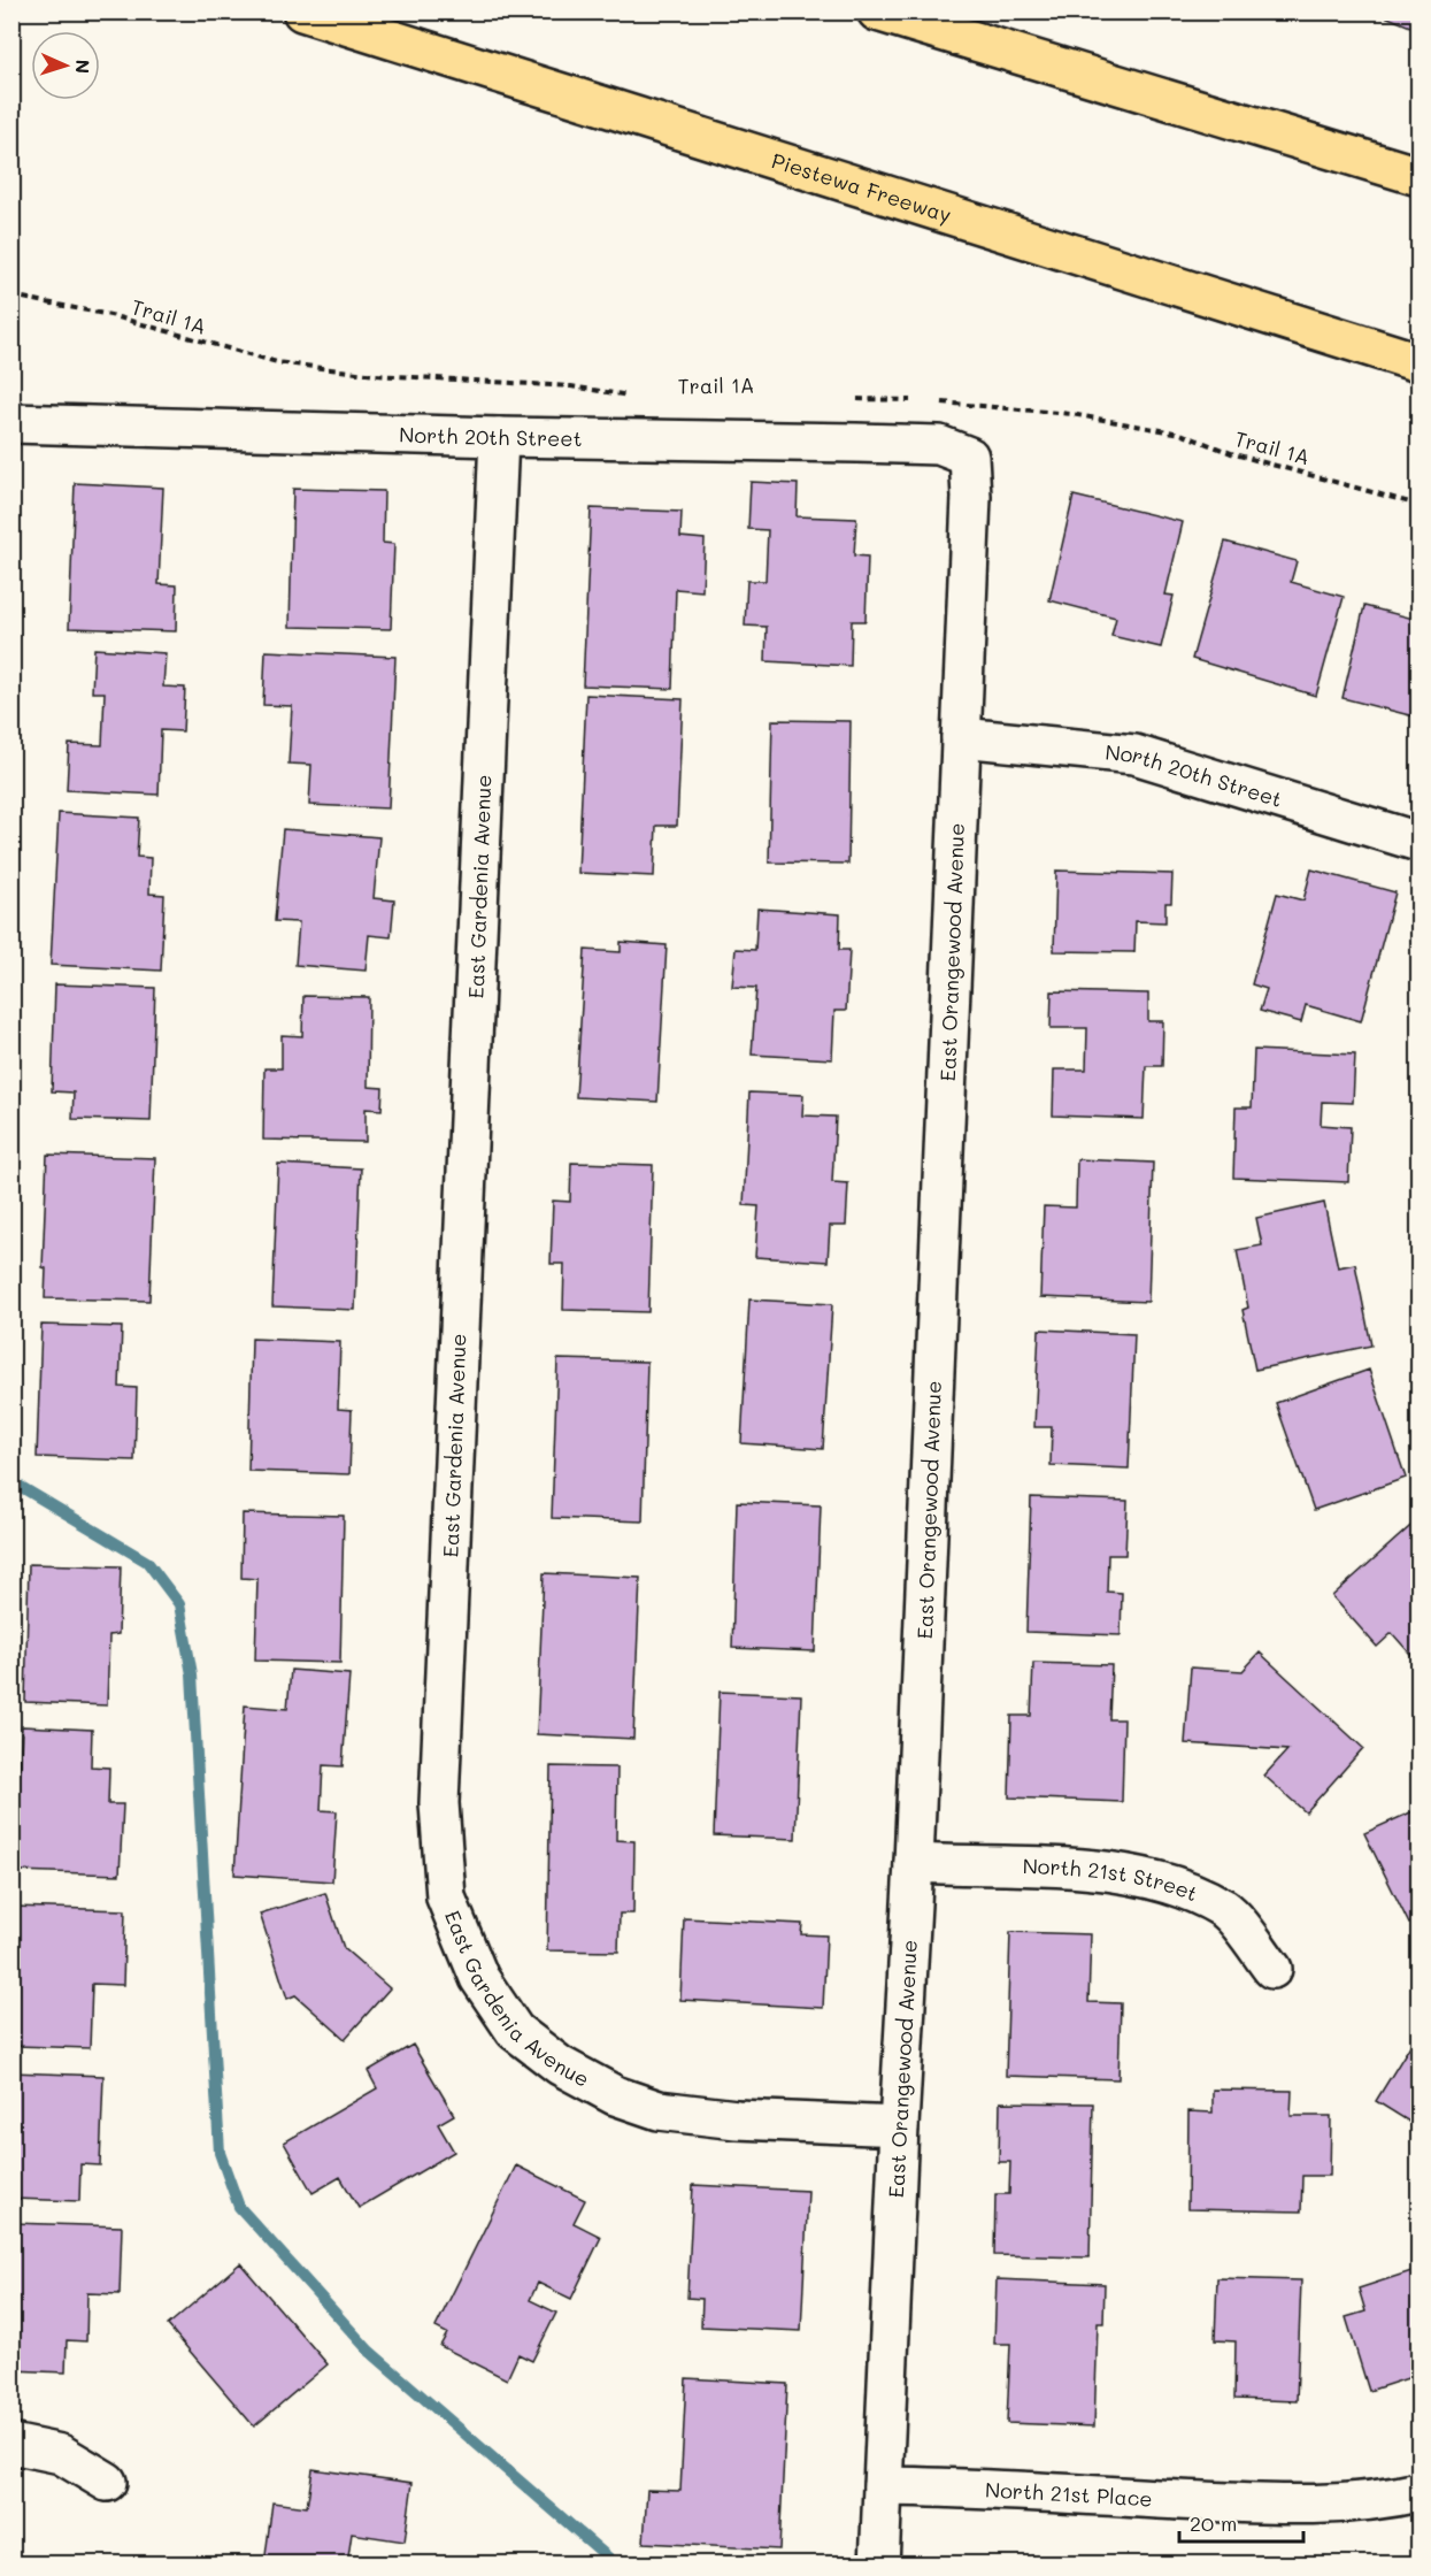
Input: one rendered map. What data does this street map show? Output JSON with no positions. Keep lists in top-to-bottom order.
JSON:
{
  "streets": {
    "highway": ["Piestewa Freeway"],
    "street": [
      "North 20th Street",
      "East Gardenia Avenue",
      "East Orangewood Avenue",
      "North 21st Street",
      "North 21st Place"
    ],
    "path": ["Trail 1A"]
  },
  "crossings": [
    ["North 20th Street", "East Gardenia Avenue"],
    ["North 20th Street", "East Orangewood Avenue"],
    ["East Gardenia Avenue", "East Orangewood Avenue"],
    ["East Orangewood Avenue", "North 21st Street"],
    ["East Orangewood Avenue", "North 21st Place"]
  ],
  "scale_bar": "20 m",
  "north": "right"
}
